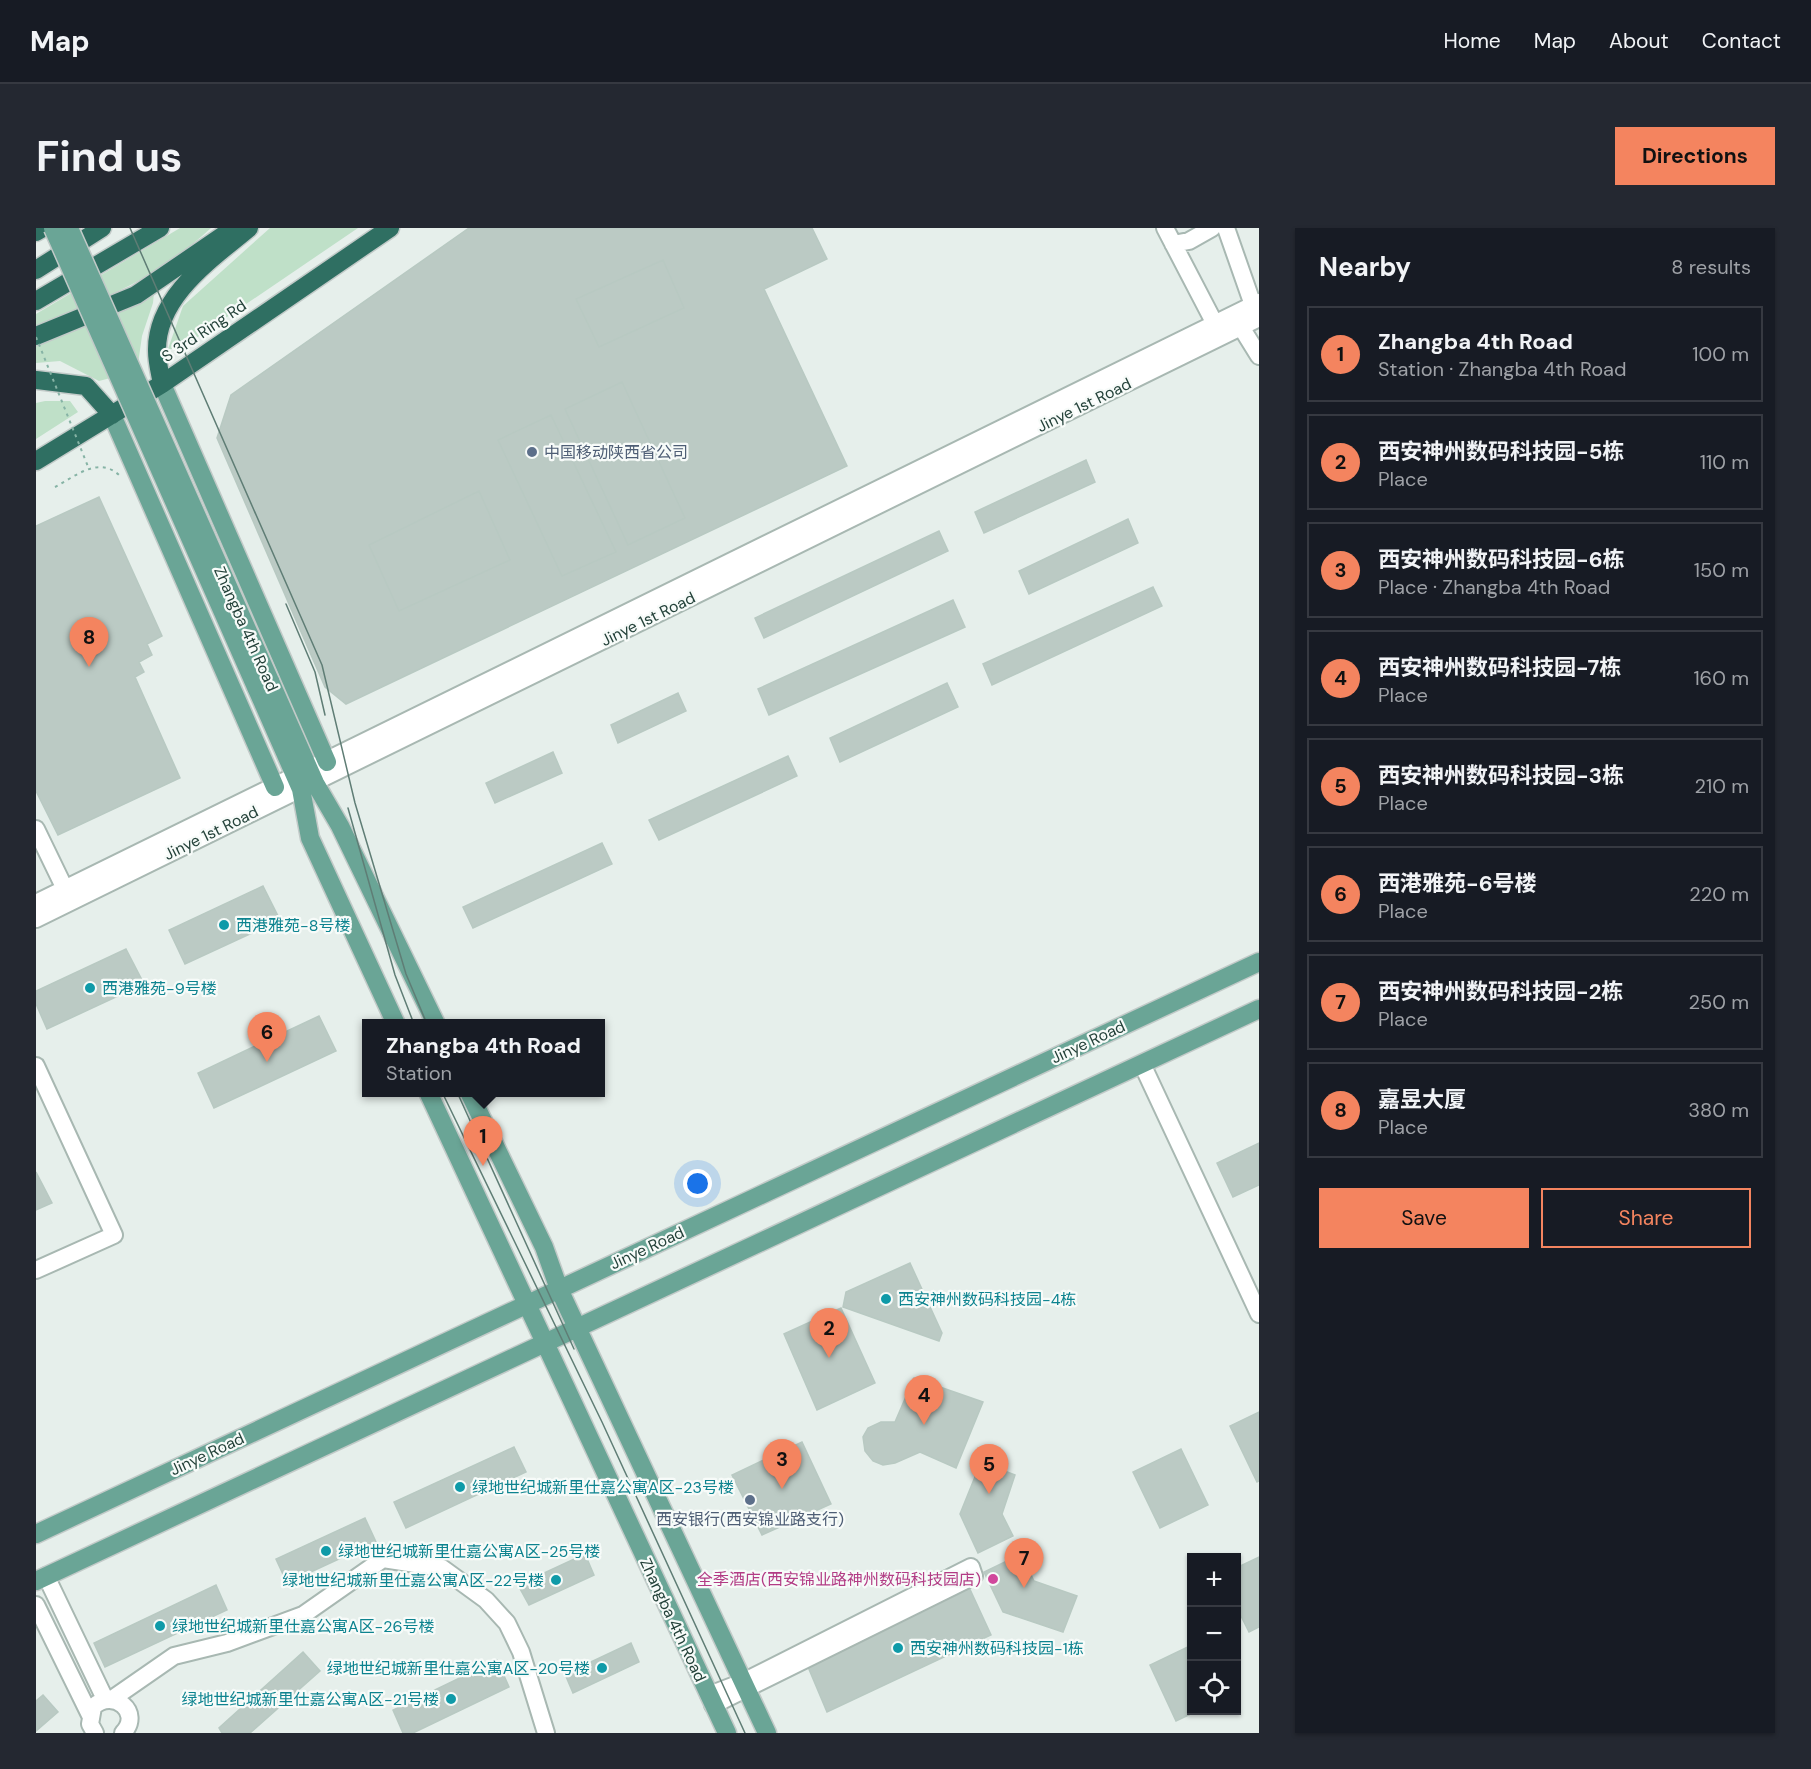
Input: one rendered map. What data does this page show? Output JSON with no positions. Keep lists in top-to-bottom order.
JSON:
{
  "streets": {
    "highway": ["S 3rd Ring Rd"],
    "main road": ["Zhangba 4th Road", "Jinye Road"],
    "street": ["Jinye 1st Road"]
  },
  "crossings": [
    ["Jinye 1st Road", "Zhangba 4th Road"],
    ["Zhangba 4th Road", "Jinye Road"]
  ],
  "places": [
    "中国移动陕西省公司",
    "西港雅苑-8号楼",
    "西港雅苑-9号楼",
    "西安神州数码科技园-4栋",
    "绿地世纪城新里仕嘉公寓A区-23号楼",
    "西安银行(西安锦业路支行)",
    "绿地世纪城新里仕嘉公寓A区-25号楼",
    "全季酒店(西安锦业路神州数码科技园店)",
    "绿地世纪城新里仕嘉公寓A区-22号楼",
    "绿地世纪城新里仕嘉公寓A区-26号楼",
    "西安神州数码科技园-1栋",
    "绿地世纪城新里仕嘉公寓A区-20号楼",
    "绿地世纪城新里仕嘉公寓A区-21号楼"
  ],
  "page": {
    "header": "Map",
    "nav": [
      "Home",
      "Map",
      "About",
      "Contact"
    ],
    "buttons": [
      "Directions",
      ["Save", "Share"]
    ],
    "title": "Find us",
    "heading": ["Nearby", "8 results"],
    "list": [
      {
        "mark": "1",
        "name": "Zhangba 4th Road",
        "note": "Station · Zhangba 4th Road",
        "value": "100 m"
      },
      {
        "mark": "2",
        "name": "西安神州数码科技园-5栋",
        "note": "Place",
        "value": "110 m"
      },
      {
        "mark": "3",
        "name": "西安神州数码科技园-6栋",
        "note": "Place · Zhangba 4th Road",
        "value": "150 m"
      },
      {
        "mark": "4",
        "name": "西安神州数码科技园-7栋",
        "note": "Place",
        "value": "160 m"
      },
      {
        "mark": "5",
        "name": "西安神州数码科技园-3栋",
        "note": "Place",
        "value": "210 m"
      },
      {
        "mark": "6",
        "name": "西港雅苑-6号楼",
        "note": "Place",
        "value": "220 m"
      },
      {
        "mark": "7",
        "name": "西安神州数码科技园-2栋",
        "note": "Place",
        "value": "250 m"
      },
      {
        "mark": "8",
        "name": "嘉昱大厦",
        "note": "Place",
        "value": "380 m"
      }
    ],
    "pins": [
      "8",
      "6",
      "1",
      "2",
      "4",
      "3",
      "5",
      "7"
    ],
    "popup": ["Zhangba 4th Road", "Station"],
    "map_buttons": ["+", "−"]
  }
}
